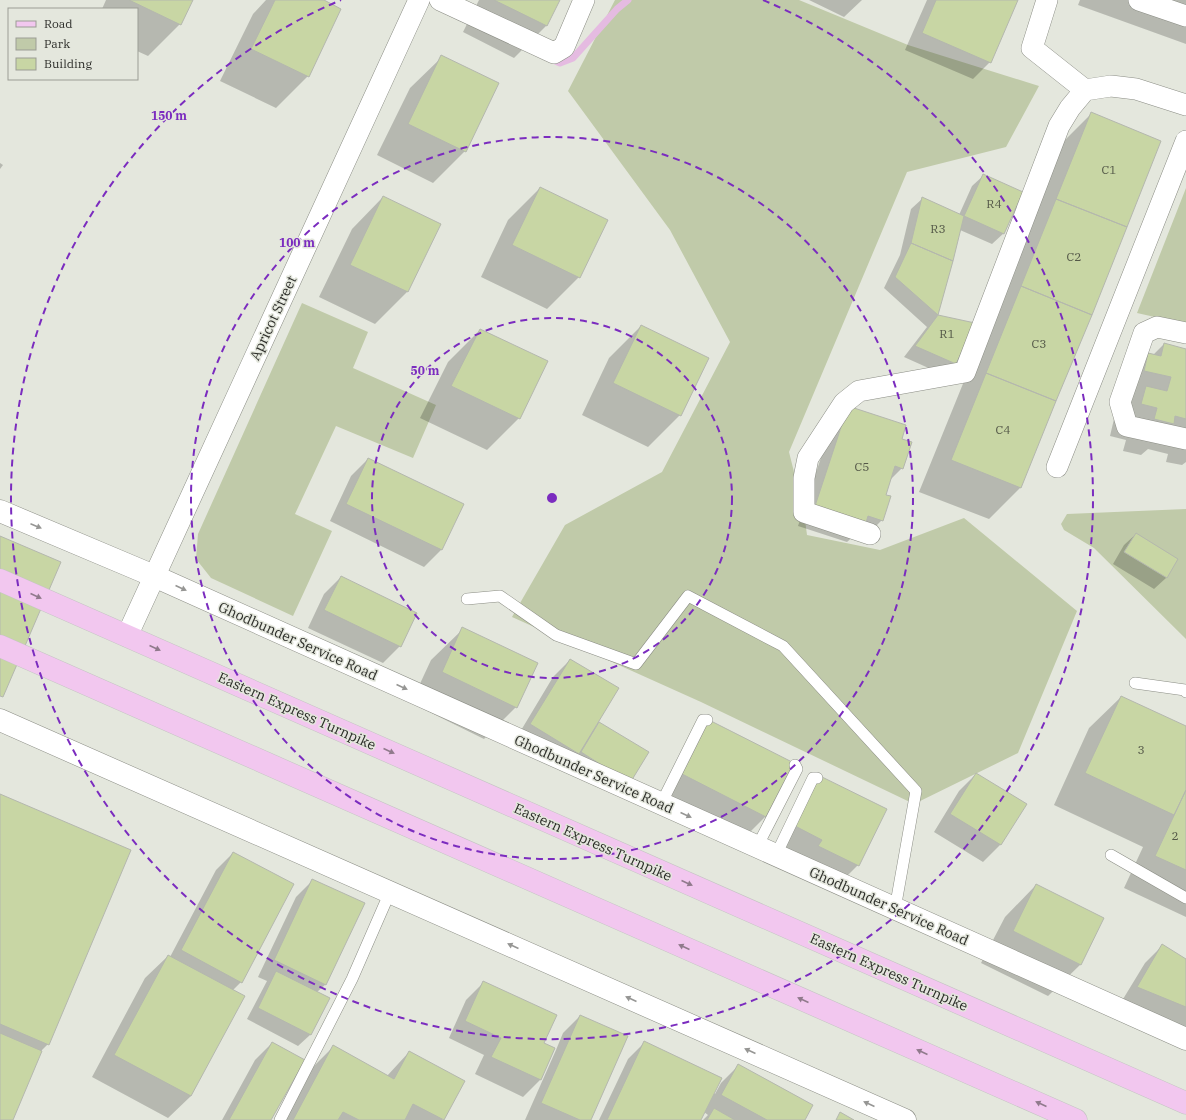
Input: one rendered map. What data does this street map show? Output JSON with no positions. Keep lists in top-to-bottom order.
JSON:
{
  "streets": {
    "main road": ["Eastern Express Turnpike"],
    "street": ["Apricot Street", "Ghodbunder Service Road"]
  },
  "crossings": [
    ["Apricot Street", "Ghodbunder Service Road"],
    ["Apricot Street", "Eastern Express Turnpike"]
  ],
  "house_numbers": [
    "C1",
    "R4",
    "R3",
    "C2",
    "R1",
    "C3",
    "C4",
    "C5",
    "3",
    "2"
  ],
  "legend": ["Road", "Park", "Building"],
  "rings": ["150 m", "100 m", "50 m"]
}
